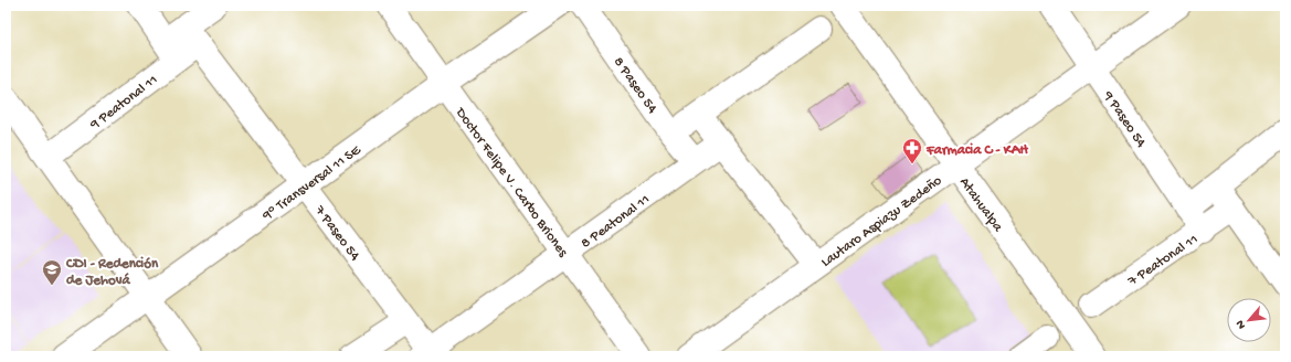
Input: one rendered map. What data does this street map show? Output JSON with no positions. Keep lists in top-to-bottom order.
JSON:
{
  "streets": {
    "street": [
      "8 Paseo 54",
      "9 Peatonal 11",
      "9 Paseo 54",
      "9° Transversal 11 SE",
      "Doctor Felipe V. Carbo Briones",
      "Atahualpa",
      "8 Peatonal 11",
      "Lautaro Aspiazu Zedeño",
      "7 Paseo 54",
      "7 Peatonal 11"
    ]
  },
  "crossings": [
    ["8 Paseo 54", "8 Peatonal 11"],
    ["9 Peatonal 11", "7 Paseo 54"],
    ["9 Paseo 54", "Lautaro Aspiazu Zedeño"],
    ["9 Paseo 54", "7 Peatonal 11"],
    ["9° Transversal 11 SE", "Doctor Felipe V. Carbo Briones"],
    ["9° Transversal 11 SE", "7 Paseo 54"],
    ["Doctor Felipe V. Carbo Briones", "8 Peatonal 11"],
    ["Atahualpa", "Lautaro Aspiazu Zedeño"],
    ["8 Peatonal 11", "7 Paseo 54"]
  ],
  "places": {
    "pharmacy": ["Farmacia C - KAH"],
    "school or university": ["CDI - Redención de Jehová"]
  },
  "north": "bottom left"
}
